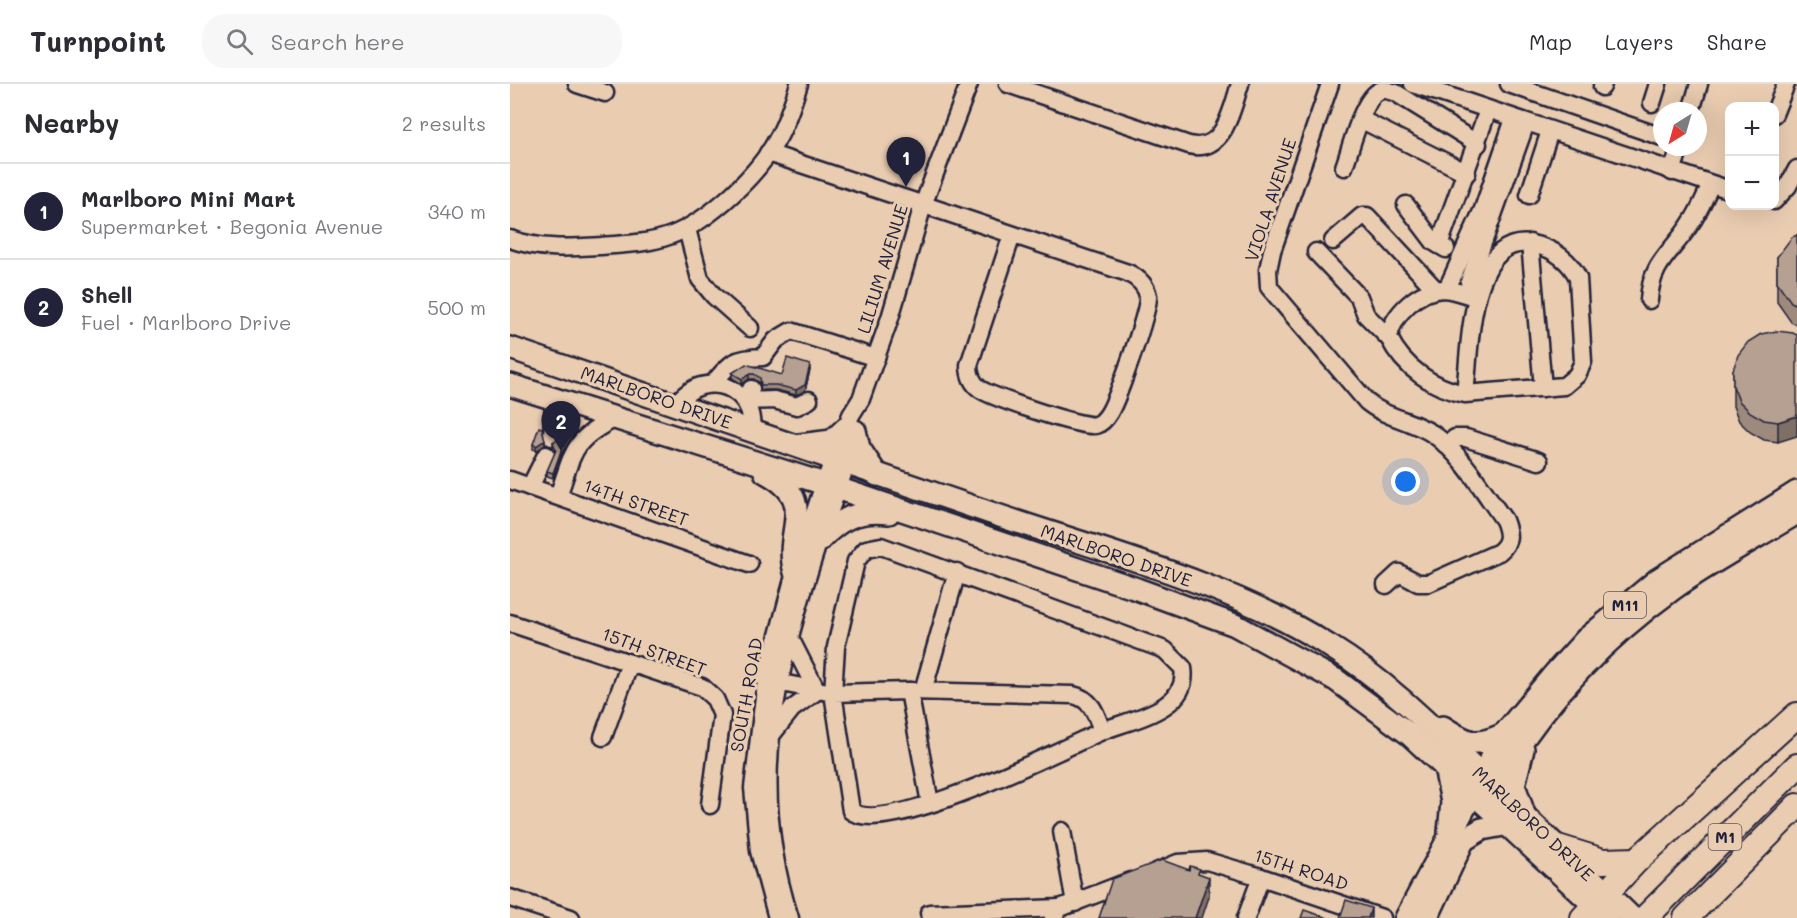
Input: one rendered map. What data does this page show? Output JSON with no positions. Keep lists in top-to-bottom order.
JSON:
{
  "streets": {
    "highway": ["M1"],
    "main road": ["MARLBORO DRIVE", "M11"],
    "street": [
      "VIOLA AVENUE",
      "LILIUM AVENUE",
      "14TH STREET",
      "15TH STREET",
      "SOUTH ROAD",
      "15TH ROAD"
    ]
  },
  "crossings": [
    ["LILIUM AVENUE", "MARLBORO DRIVE"],
    ["LILIUM AVENUE", "SOUTH ROAD"],
    ["MARLBORO DRIVE", "M11"],
    ["MARLBORO DRIVE", "SOUTH ROAD"],
    ["MARLBORO DRIVE", "M1"]
  ],
  "north": "bottom left",
  "page": {
    "header": "Turnpoint",
    "search": "Search here",
    "nav": ["Map", "Layers", "Share"],
    "heading": ["Nearby", "2 results"],
    "map_buttons": ["+", "−"],
    "pins": ["1", "2"],
    "list": [
      {
        "mark": "1",
        "name": "Marlboro Mini Mart",
        "note": "Supermarket · Begonia Avenue",
        "value": "340 m"
      },
      {
        "mark": "2",
        "name": "Shell",
        "note": "Fuel · Marlboro Drive",
        "value": "500 m"
      }
    ]
  }
}
